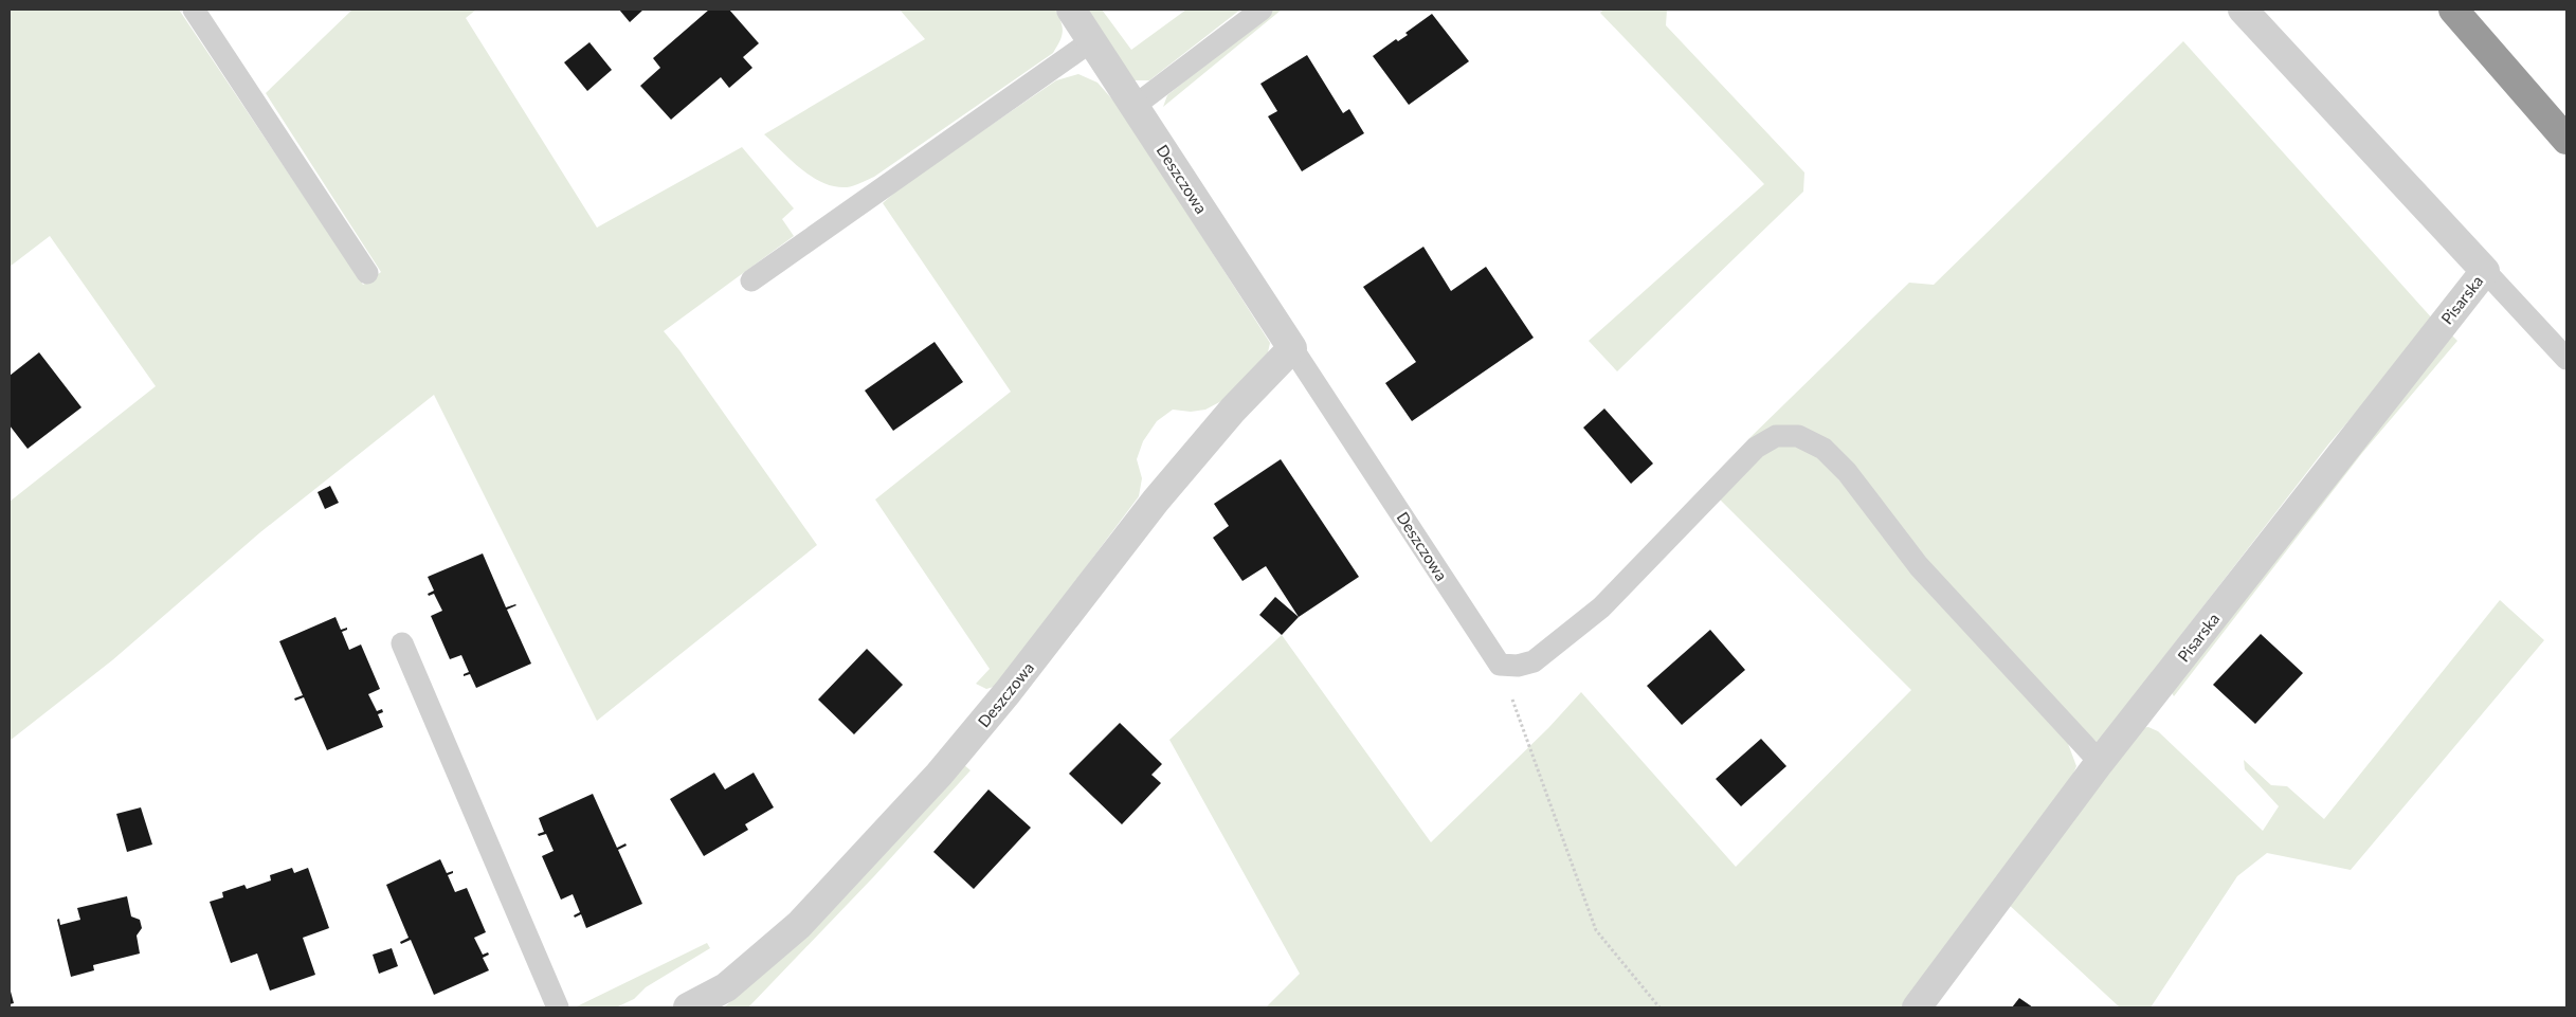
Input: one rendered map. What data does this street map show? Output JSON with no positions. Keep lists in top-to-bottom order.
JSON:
{
  "streets": {
    "street": ["Deszczowa", "Pisarska"]
  }
}
